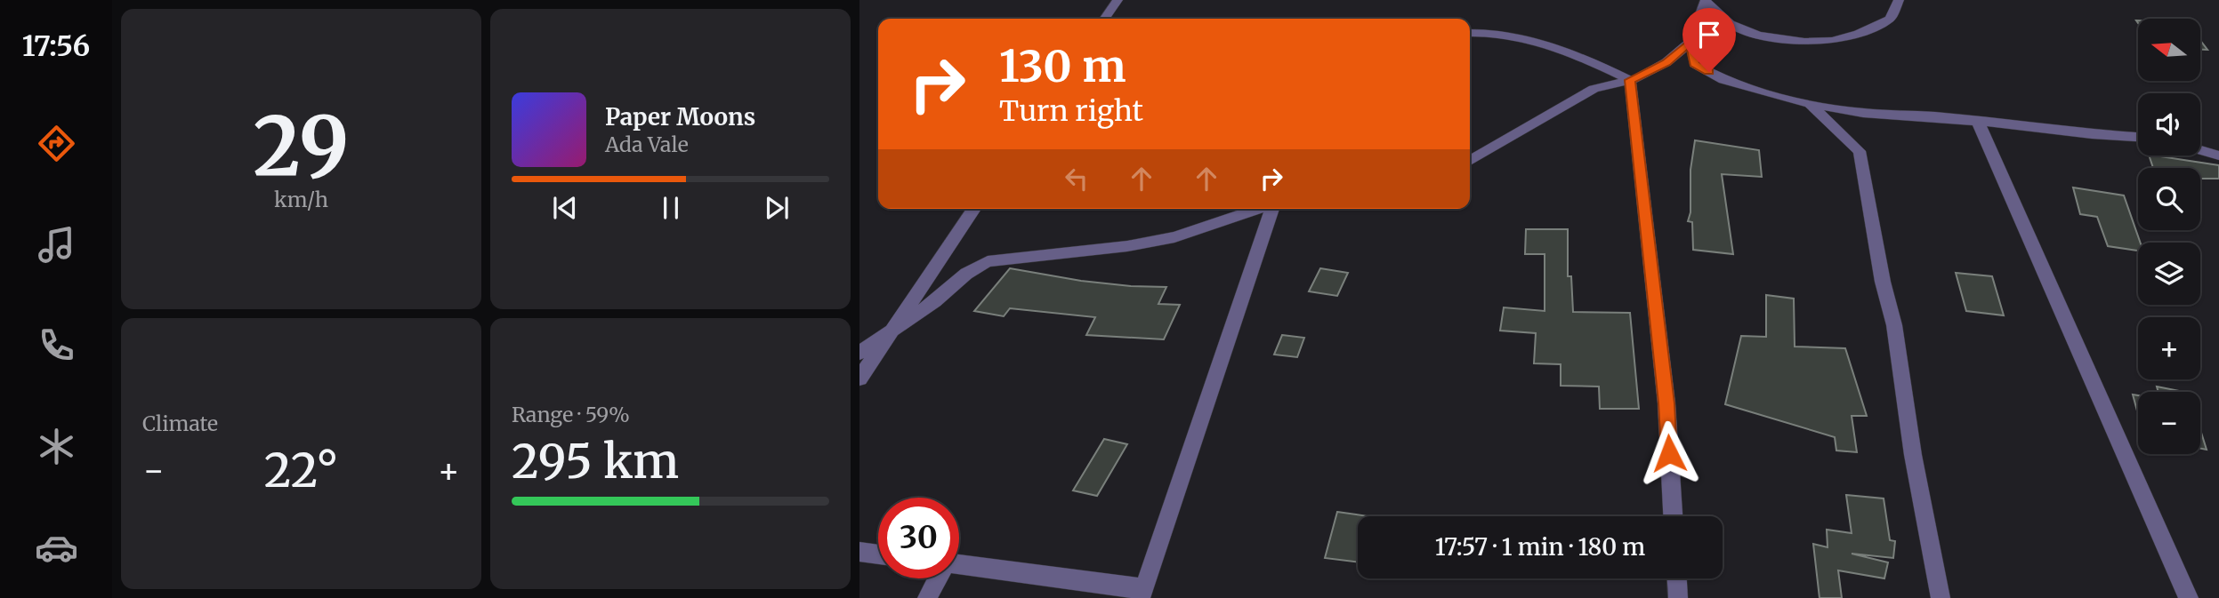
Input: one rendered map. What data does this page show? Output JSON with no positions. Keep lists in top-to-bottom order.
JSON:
{
  "north": "left",
  "page": {
    "tabs": "17:56",
    "tile": [
      ["29", "km/h"],
      "Climate",
      ["Range · 59%", "295 km"]
    ],
    "map_buttons": ["+", "−"],
    "turn": ["130 m", "Turn right"],
    "song": ["Paper Moons", "Ada Vale"],
    "heat": ["−", "22°", "+"],
    "limit": "30",
    "trip": "17:57 · 1 min · 180 m"
  }
}
